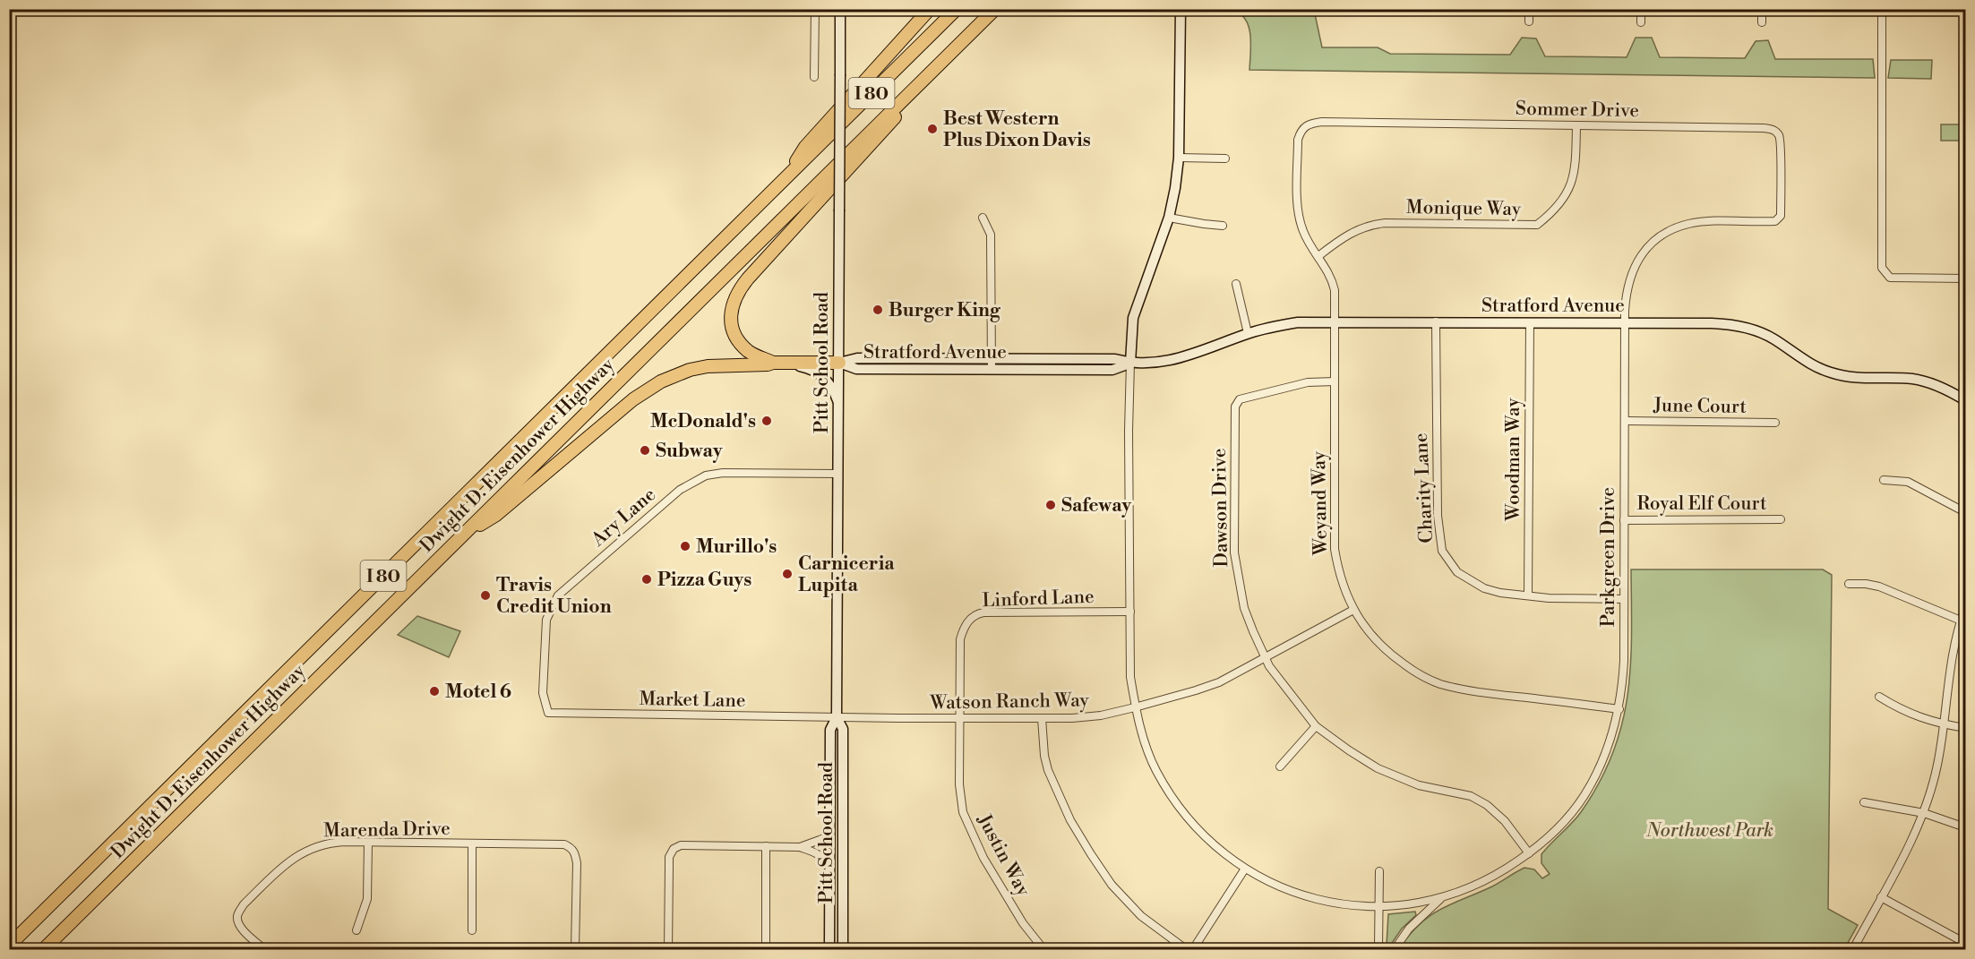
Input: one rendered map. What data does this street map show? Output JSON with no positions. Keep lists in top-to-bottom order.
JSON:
{
  "streets": {
    "highway": ["I 80", "Dwight D. Eisenhower Highway"],
    "street": [
      "Sommer Drive",
      "Monique Way",
      "Stratford Avenue",
      "Pitt School Road",
      "June Court",
      "Woodman Way",
      "Charity Lane",
      "Weyand Way",
      "Royal Elf Court",
      "Dawson Drive",
      "Ary Lane",
      "Parkgreen Drive",
      "Linford Lane",
      "Market Lane",
      "Watson Ranch Way",
      "Marenda Drive",
      "Justin Way"
    ]
  },
  "crossings": [
    ["Sommer Drive", "Monique Way"],
    ["Sommer Drive", "Weyand Way"],
    ["Sommer Drive", "Parkgreen Drive"],
    ["Monique Way", "Weyand Way"],
    ["Stratford Avenue", "Pitt School Road"],
    ["Stratford Avenue", "Woodman Way"],
    ["Stratford Avenue", "Charity Lane"],
    ["Stratford Avenue", "Weyand Way"],
    ["Stratford Avenue", "Parkgreen Drive"],
    ["Pitt School Road", "Ary Lane"],
    ["Pitt School Road", "Market Lane"],
    ["Pitt School Road", "Watson Ranch Way"],
    ["June Court", "Parkgreen Drive"],
    ["Woodman Way", "Charity Lane"],
    ["Charity Lane", "Parkgreen Drive"],
    ["Weyand Way", "Dawson Drive"],
    ["Weyand Way", "Parkgreen Drive"],
    ["Weyand Way", "Watson Ranch Way"],
    ["Royal Elf Court", "Parkgreen Drive"],
    ["Dawson Drive", "Parkgreen Drive"],
    ["Dawson Drive", "Watson Ranch Way"],
    ["Ary Lane", "Market Lane"],
    ["Parkgreen Drive", "Linford Lane"],
    ["Parkgreen Drive", "Watson Ranch Way"],
    ["Linford Lane", "Justin Way"],
    ["Market Lane", "Watson Ranch Way"],
    ["Watson Ranch Way", "Justin Way"]
  ],
  "parks": ["Northwest Park"],
  "places": [
    "Best Western Plus Dixon Davis",
    "Burger King",
    "McDonald's",
    "Subway",
    "Safeway",
    "Murillo's",
    "Carniceria Lupita",
    "Pizza Guys",
    "Travis Credit Union",
    "Motel 6"
  ]
}
